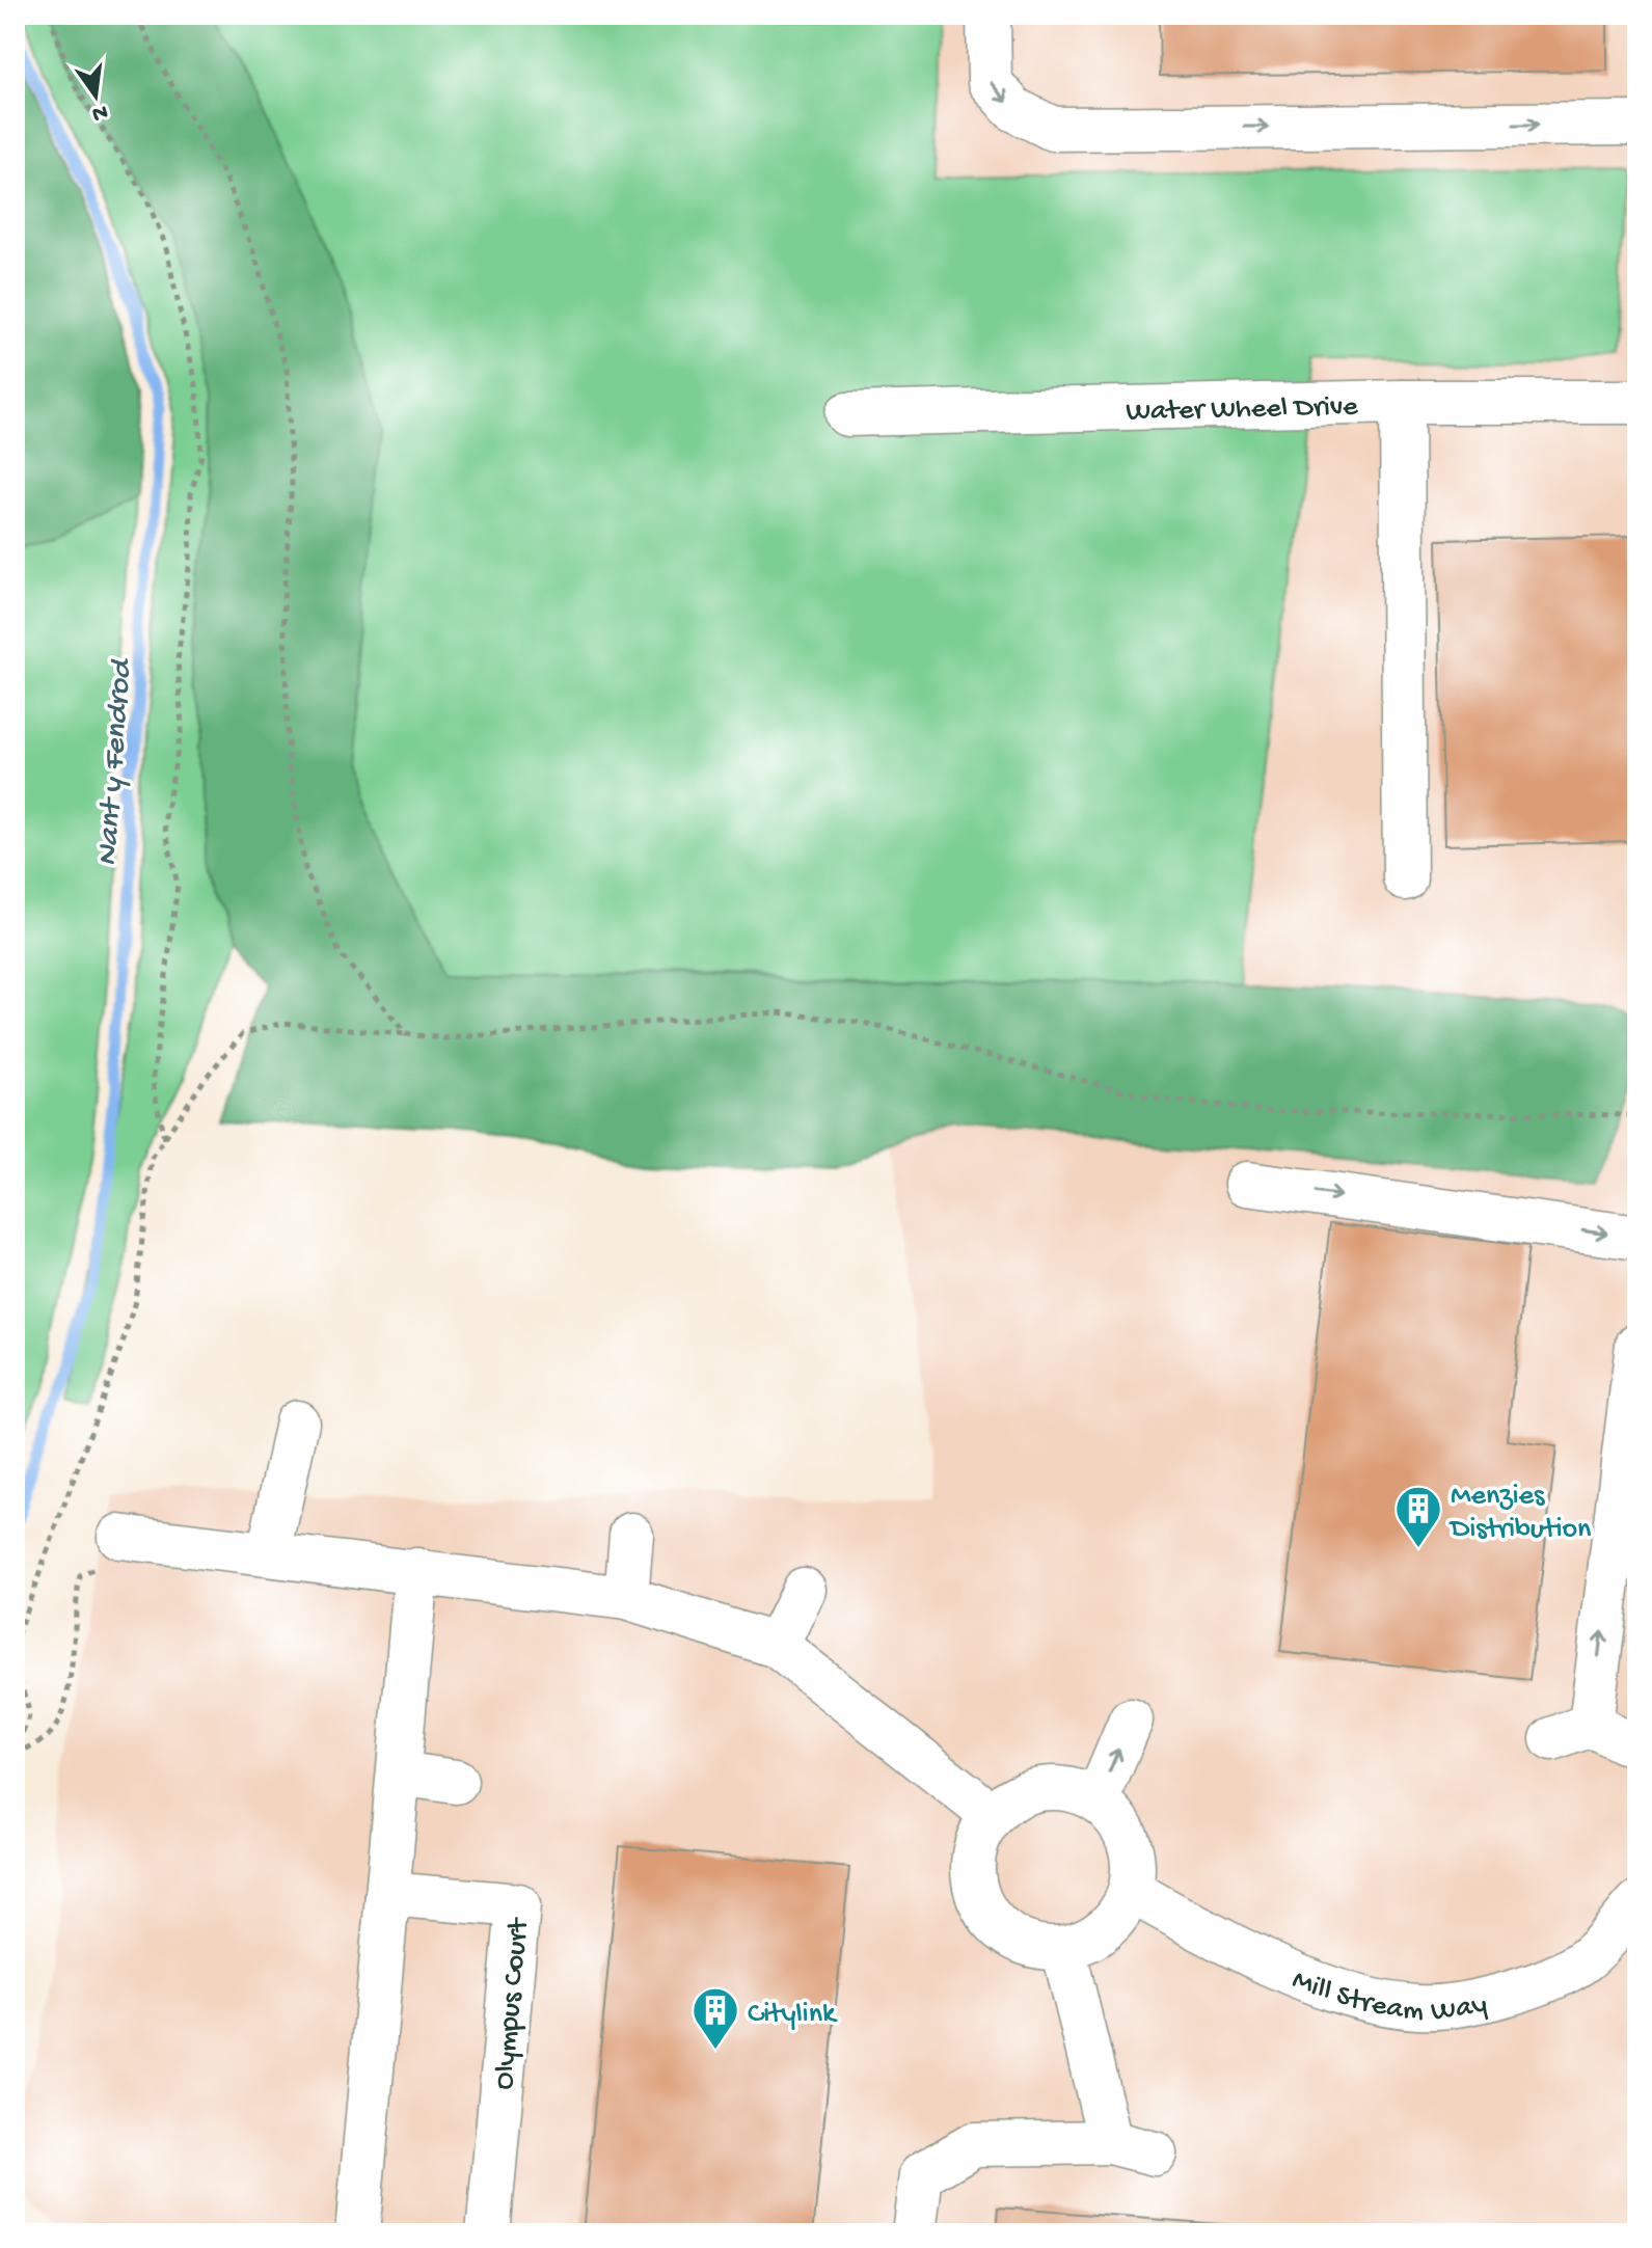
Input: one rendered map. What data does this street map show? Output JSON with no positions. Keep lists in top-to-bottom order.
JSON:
{
  "streets": {
    "street": ["Water Wheel Drive", "Mill Stream Way", "Olympus Court"]
  },
  "water": ["Nant y Fendrod"],
  "places": {
    "building": ["Menzies Distribution", "Citylink"]
  },
  "north": "bottom"
}
